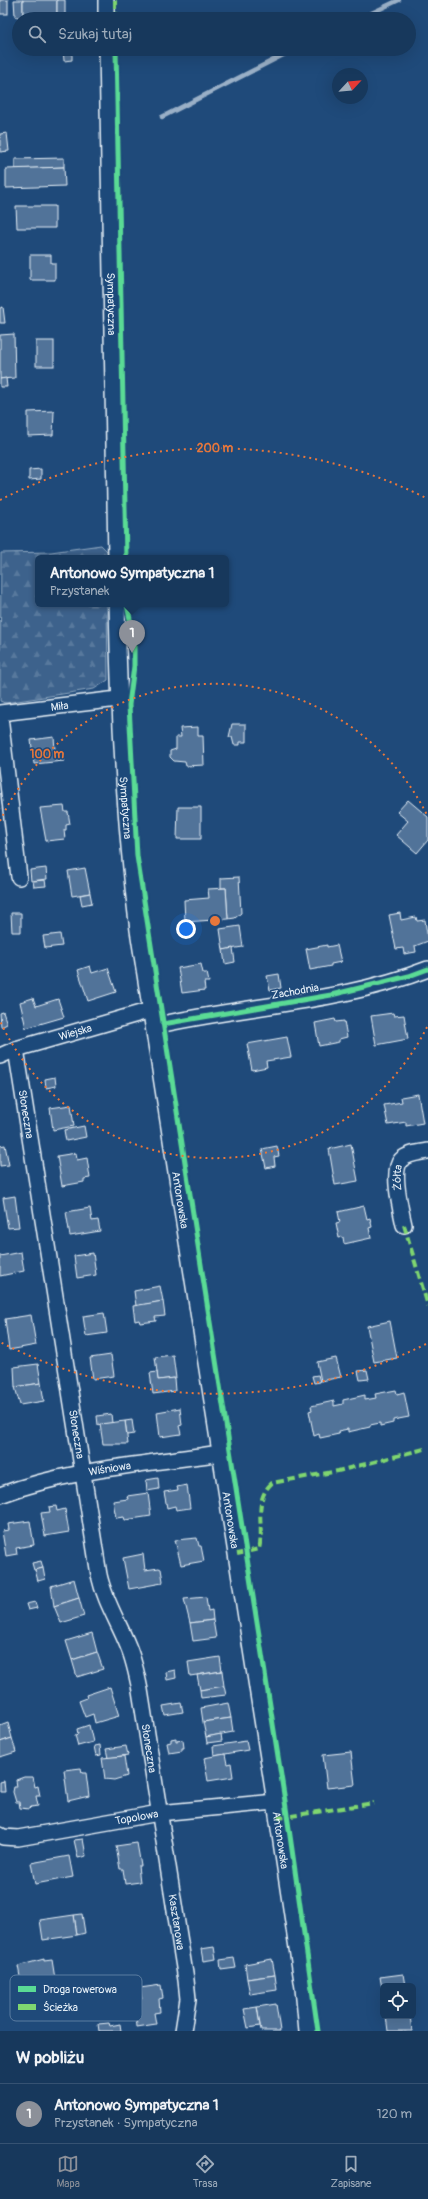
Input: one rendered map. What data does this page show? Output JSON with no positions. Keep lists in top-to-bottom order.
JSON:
{
  "streets": {
    "street": [
      "Sympatyczna",
      "Miła",
      "Zachodnia",
      "Wiejska",
      "Słoneczna",
      "Żółta",
      "Antonowska",
      "Wiśniowa",
      "Topolowa",
      "Kasztanowa"
    ]
  },
  "crossings": [
    ["Sympatyczna", "Miła"],
    ["Sympatyczna", "Wiejska"],
    ["Sympatyczna", "Antonowska"],
    ["Zachodnia", "Antonowska"],
    ["Wiejska", "Słoneczna"],
    ["Wiejska", "Antonowska"],
    ["Słoneczna", "Wiśniowa"],
    ["Słoneczna", "Topolowa"],
    ["Słoneczna", "Kasztanowa"],
    ["Antonowska", "Wiśniowa"],
    ["Antonowska", "Topolowa"],
    ["Topolowa", "Kasztanowa"]
  ],
  "legend": ["Droga rowerowa", "Ścieżka"],
  "north": "top right",
  "page": {
    "search": "Szukaj tutaj",
    "popup": ["Antonowo Sympatyczna 1", "Przystanek"],
    "pins": "1",
    "heading": "W pobliżu",
    "list": [
      {
        "mark": "1",
        "name": "Antonowo Sympatyczna 1",
        "note": "Przystanek · Sympatyczna",
        "value": "120 m"
      }
    ],
    "nav": ["Mapa", "Trasa", "Zapisane"]
  },
  "rings": ["200 m", "100 m"]
}
